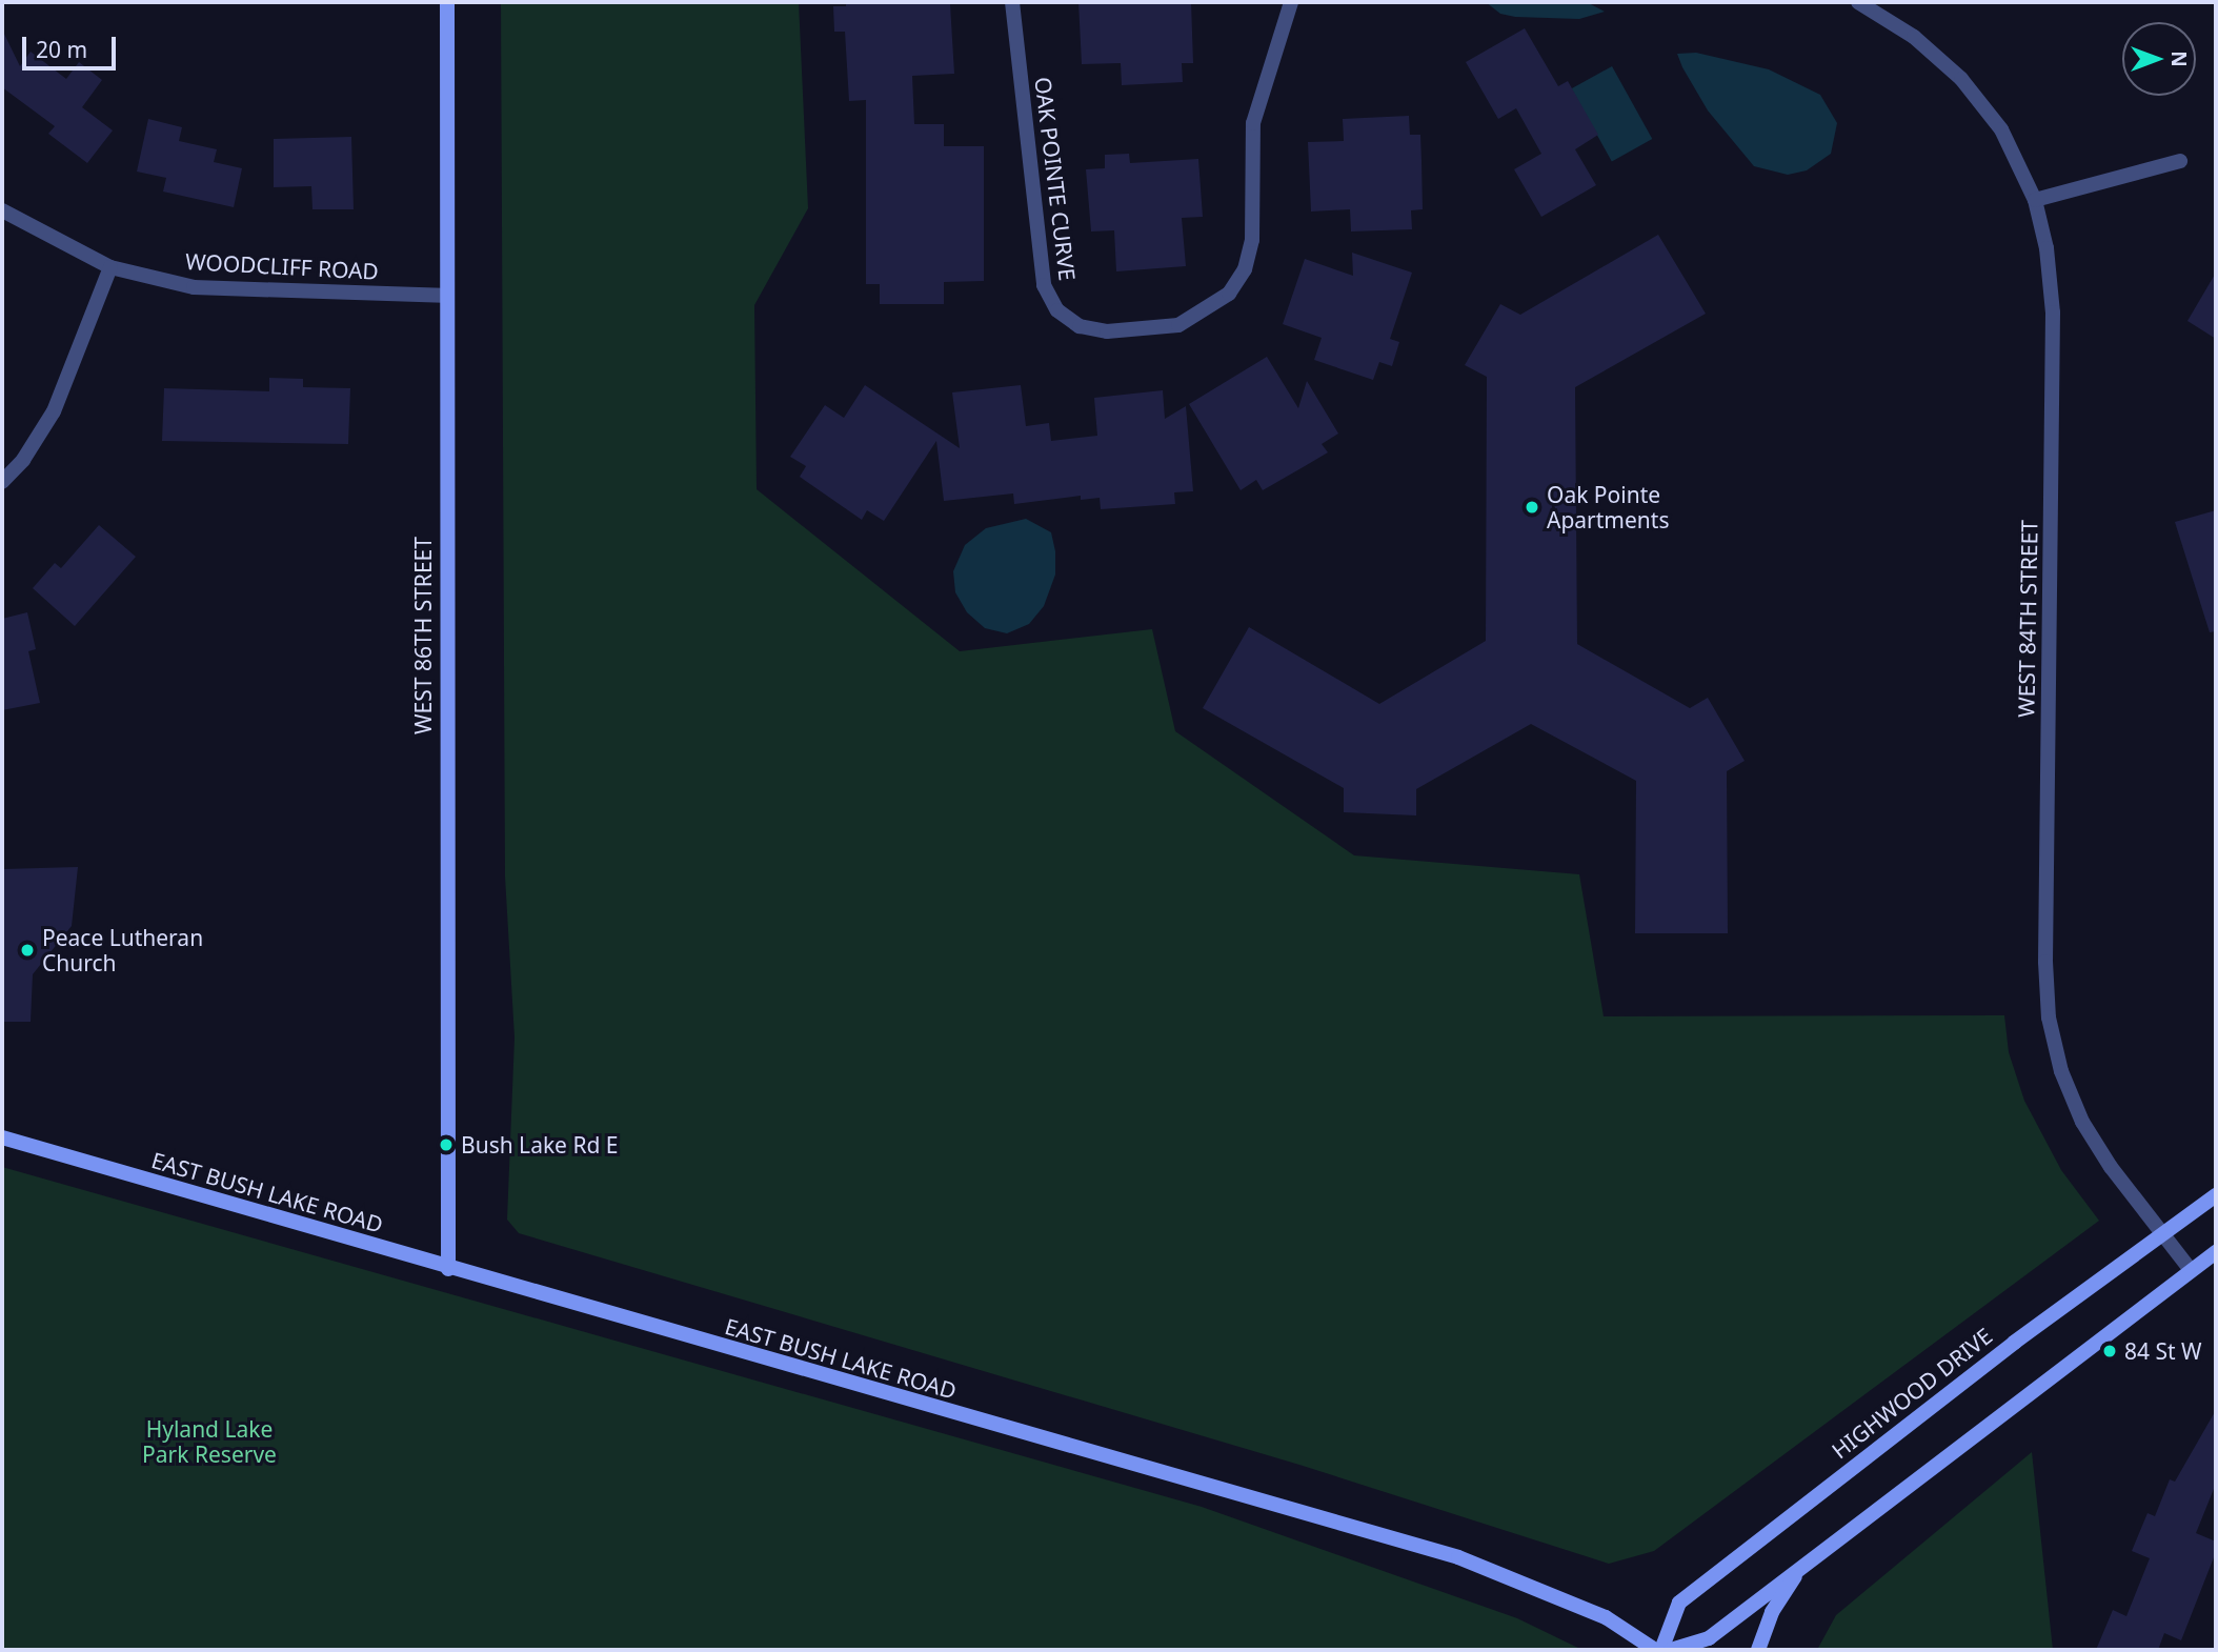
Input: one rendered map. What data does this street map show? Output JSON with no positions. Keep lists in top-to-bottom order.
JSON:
{
  "streets": {
    "street": [
      "OAK POINTE CURVE",
      "WOODCLIFF ROAD",
      "WEST 84TH STREET",
      "WEST 86TH STREET",
      "EAST BUSH LAKE ROAD",
      "HIGHWOOD DRIVE"
    ]
  },
  "crossings": [
    ["WOODCLIFF ROAD", "WEST 86TH STREET"],
    ["WEST 84TH STREET", "HIGHWOOD DRIVE"],
    ["WEST 86TH STREET", "EAST BUSH LAKE ROAD"]
  ],
  "parks": ["Hyland Lake Park Reserve"],
  "places": [
    "Oak Pointe Apartments",
    "Peace Lutheran Church",
    "Bush Lake Rd E",
    "84 St W"
  ],
  "scale_bar": "20 m",
  "north": "right"
}
